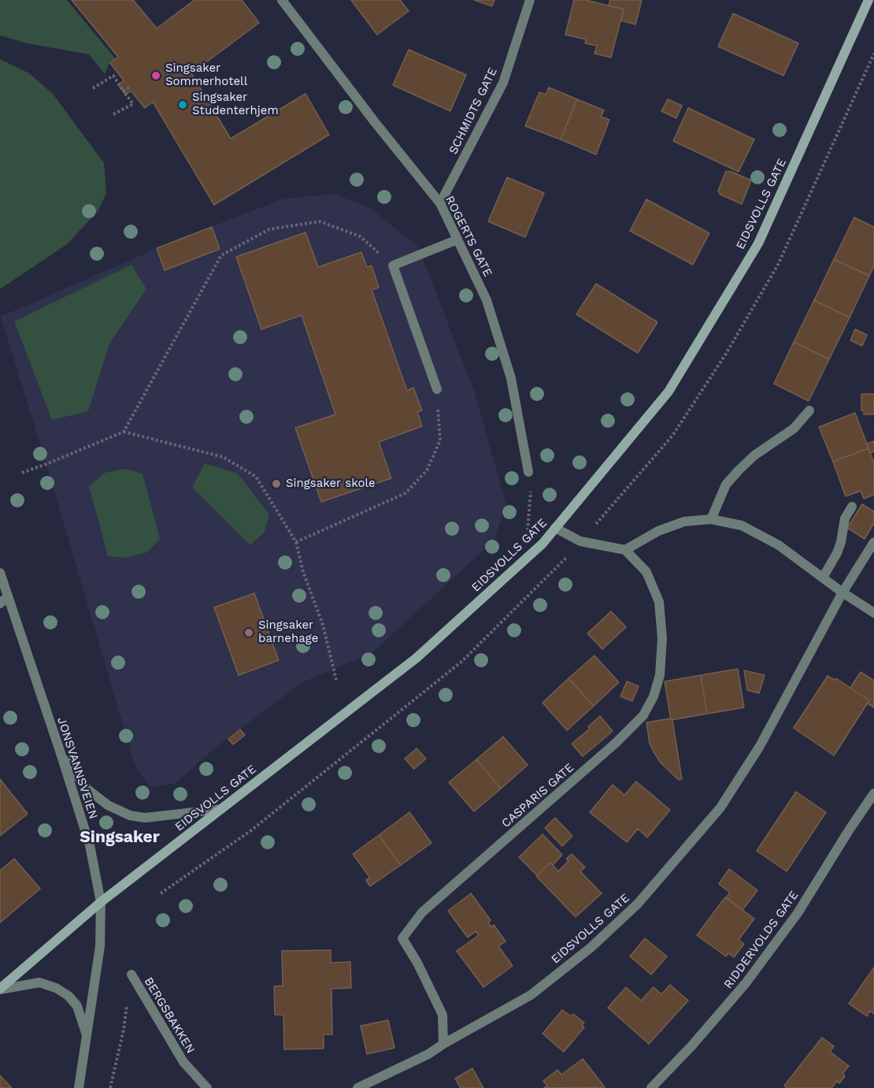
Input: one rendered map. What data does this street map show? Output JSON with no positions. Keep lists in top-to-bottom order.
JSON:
{
  "streets": {
    "main road": ["EIDSVOLLS GATE"],
    "street": [
      "SCHMIDTS GATE",
      "ROGERTS GATE",
      "JONSVANNSVEIEN",
      "CASPARIS GATE",
      "RIDDERVOLDS GATE",
      "BERGSBAKKEN"
    ]
  },
  "crossings": [
    ["SCHMIDTS GATE", "ROGERTS GATE"],
    ["EIDSVOLLS GATE", "JONSVANNSVEIEN"],
    ["EIDSVOLLS GATE", "CASPARIS GATE"]
  ],
  "districts": ["Singsaker"],
  "places": [
    "Singsaker Sommerhotell",
    "Singsaker Studenterhjem",
    "Singsaker skole",
    "Singsaker barnehage"
  ]
}
